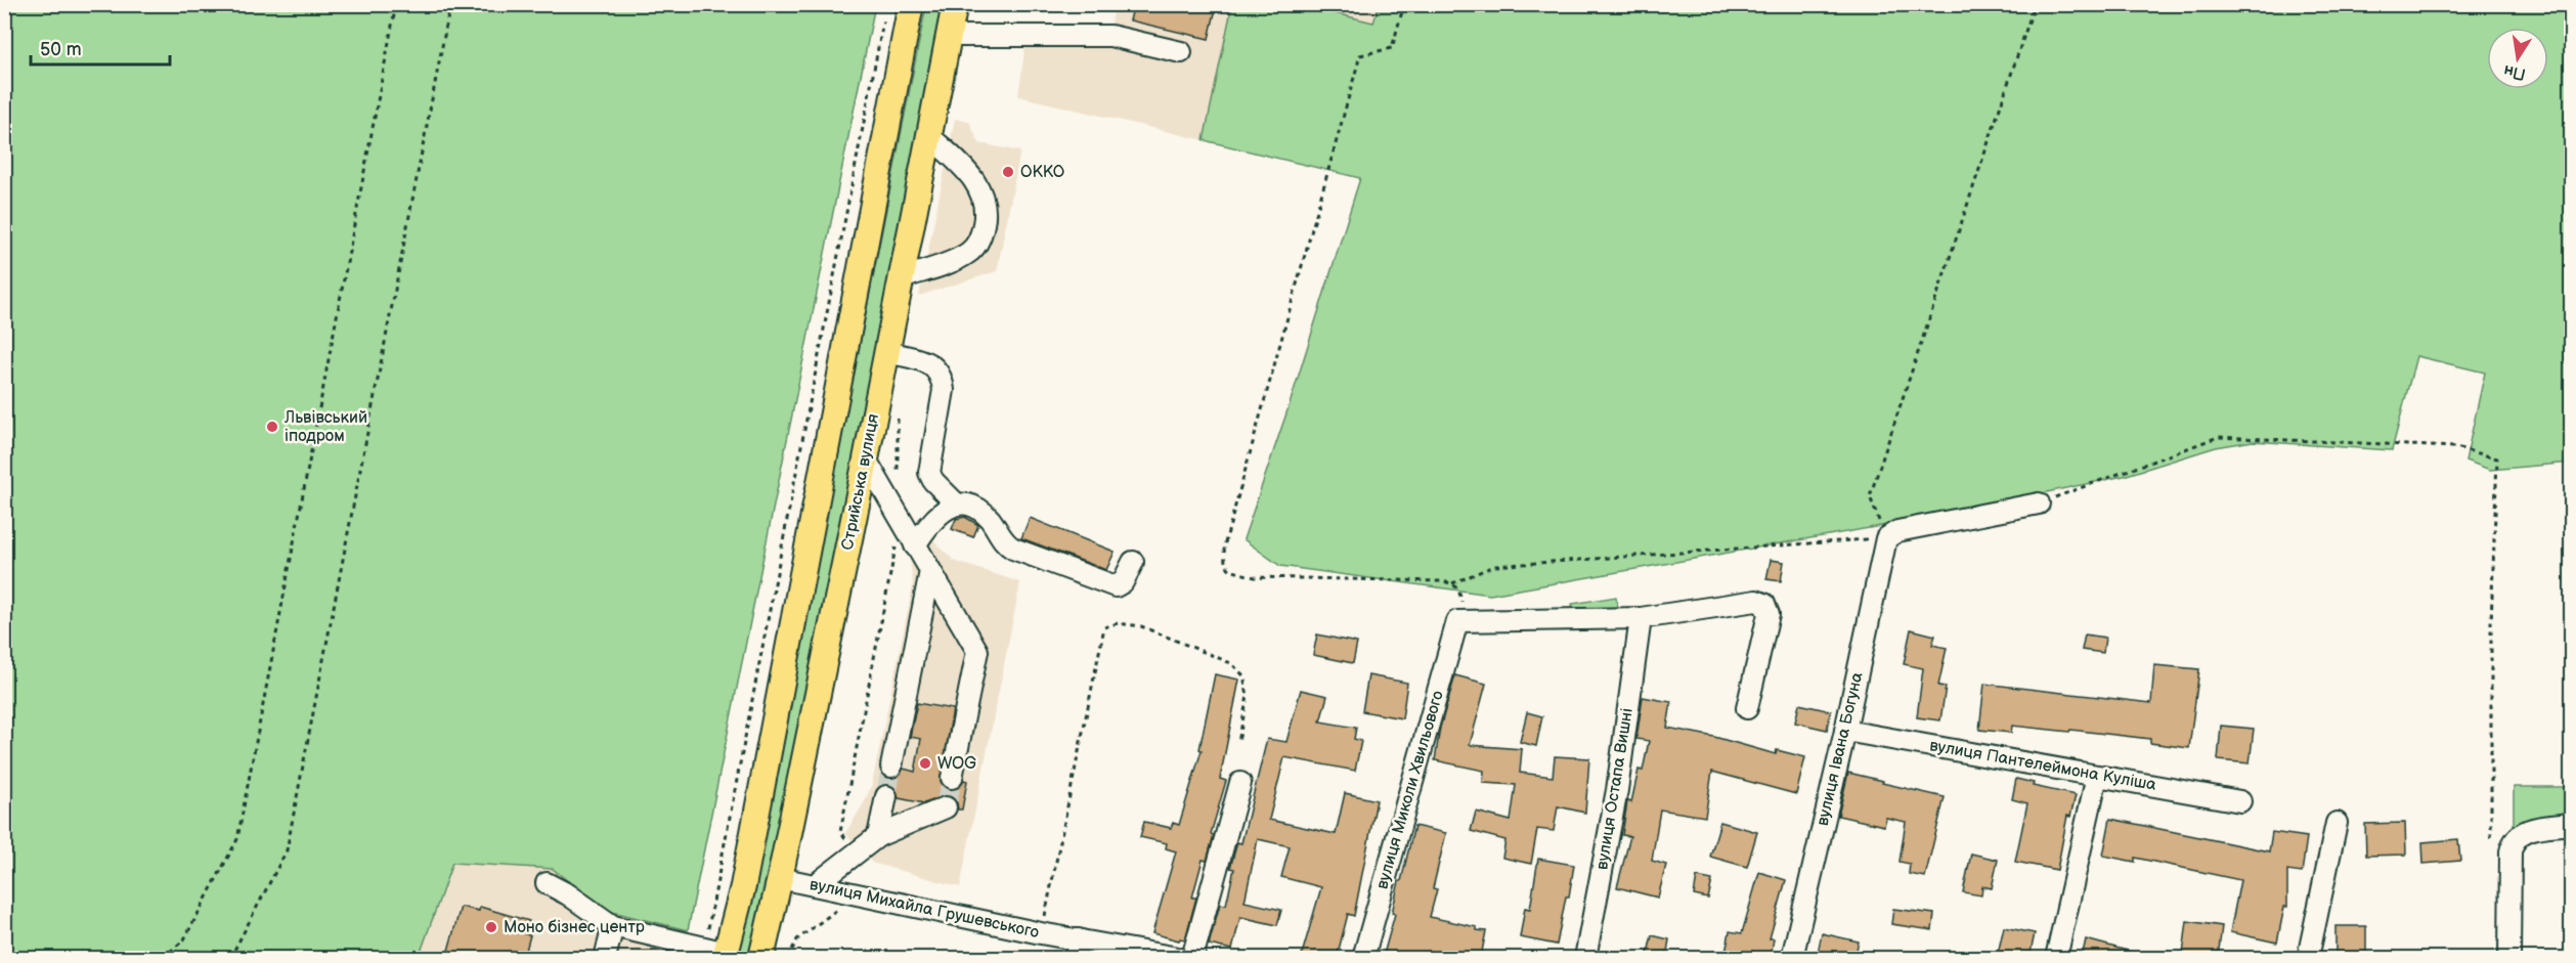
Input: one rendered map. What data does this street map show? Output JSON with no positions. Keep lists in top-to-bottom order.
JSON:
{
  "streets": {
    "main road": ["Стрийська вулиця"],
    "street": [
      "вулиця Івана Богуна",
      "вулиця Пантелеймона Куліша",
      "вулиця Остапа Вишні",
      "вулиця Миколи Хвильового",
      "вулиця Михайла Грушевського"
    ]
  },
  "crossings": [
    ["Стрийська вулиця", "вулиця Михайла Грушевського"],
    ["вулиця Івана Богуна", "вулиця Пантелеймона Куліша"]
  ],
  "places": [
    "ОККО",
    "Львівський іподром",
    "WOG",
    "Моно бізнес центр"
  ],
  "scale_bar": "50 m",
  "north": "bottom"
}
